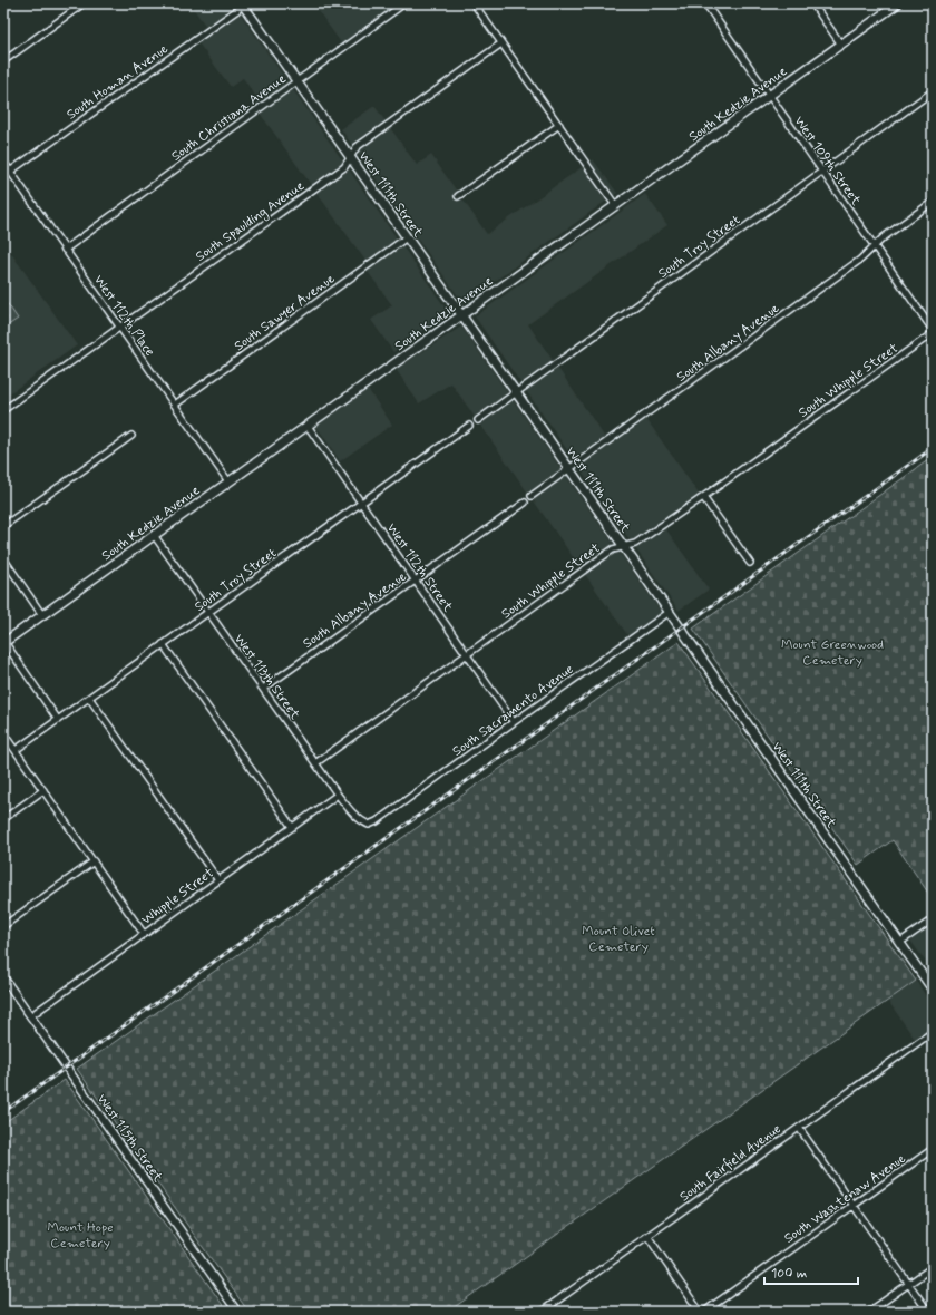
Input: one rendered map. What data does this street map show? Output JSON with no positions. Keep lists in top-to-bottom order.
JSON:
{
  "streets": {
    "main road": ["South Kedzie Avenue", "West 111th Street"],
    "street": [
      "South Homan Avenue",
      "South Christiana Avenue",
      "West 109th Street",
      "South Spaulding Avenue",
      "South Troy Street",
      "South Sawyer Avenue",
      "West 112th Place",
      "South Albany Avenue",
      "South Whipple Street",
      "West 112th Street",
      "West 113th Street",
      "South Sacramento Avenue",
      "Whipple Street",
      "West 115th Street",
      "South Fairfield Avenue",
      "South Washtenaw Avenue"
    ]
  },
  "crossings": [
    ["South Homan Avenue", "West 111th Street"],
    ["South Homan Avenue", "West 112th Place"],
    ["South Kedzie Avenue", "West 109th Street"],
    ["South Kedzie Avenue", "West 111th Street"],
    ["South Kedzie Avenue", "West 112th Place"],
    ["South Kedzie Avenue", "West 112th Street"],
    ["South Kedzie Avenue", "West 113th Street"],
    ["South Christiana Avenue", "West 111th Street"],
    ["South Christiana Avenue", "West 112th Place"],
    ["West 109th Street", "South Troy Street"],
    ["West 109th Street", "South Albany Avenue"],
    ["West 109th Street", "South Whipple Street"],
    ["West 111th Street", "South Spaulding Avenue"],
    ["West 111th Street", "South Troy Street"],
    ["West 111th Street", "South Sawyer Avenue"],
    ["West 111th Street", "South Albany Avenue"],
    ["West 111th Street", "South Whipple Street"],
    ["West 111th Street", "South Sacramento Avenue"],
    ["South Spaulding Avenue", "West 112th Place"],
    ["South Troy Street", "West 112th Street"],
    ["South Troy Street", "West 113th Street"],
    ["South Sawyer Avenue", "West 112th Place"],
    ["South Albany Avenue", "West 112th Street"],
    ["South Albany Avenue", "West 113th Street"],
    ["South Whipple Street", "West 112th Street"],
    ["South Whipple Street", "West 113th Street"],
    ["West 112th Street", "South Sacramento Avenue"],
    ["West 113th Street", "South Sacramento Avenue"],
    ["West 113th Street", "Whipple Street"],
    ["Whipple Street", "West 115th Street"]
  ],
  "parks": ["Mount Greenwood Cemetery", "Mount Olivet Cemetery", "Mount Hope Cemetery"],
  "scale_bar": "100 m"
}
